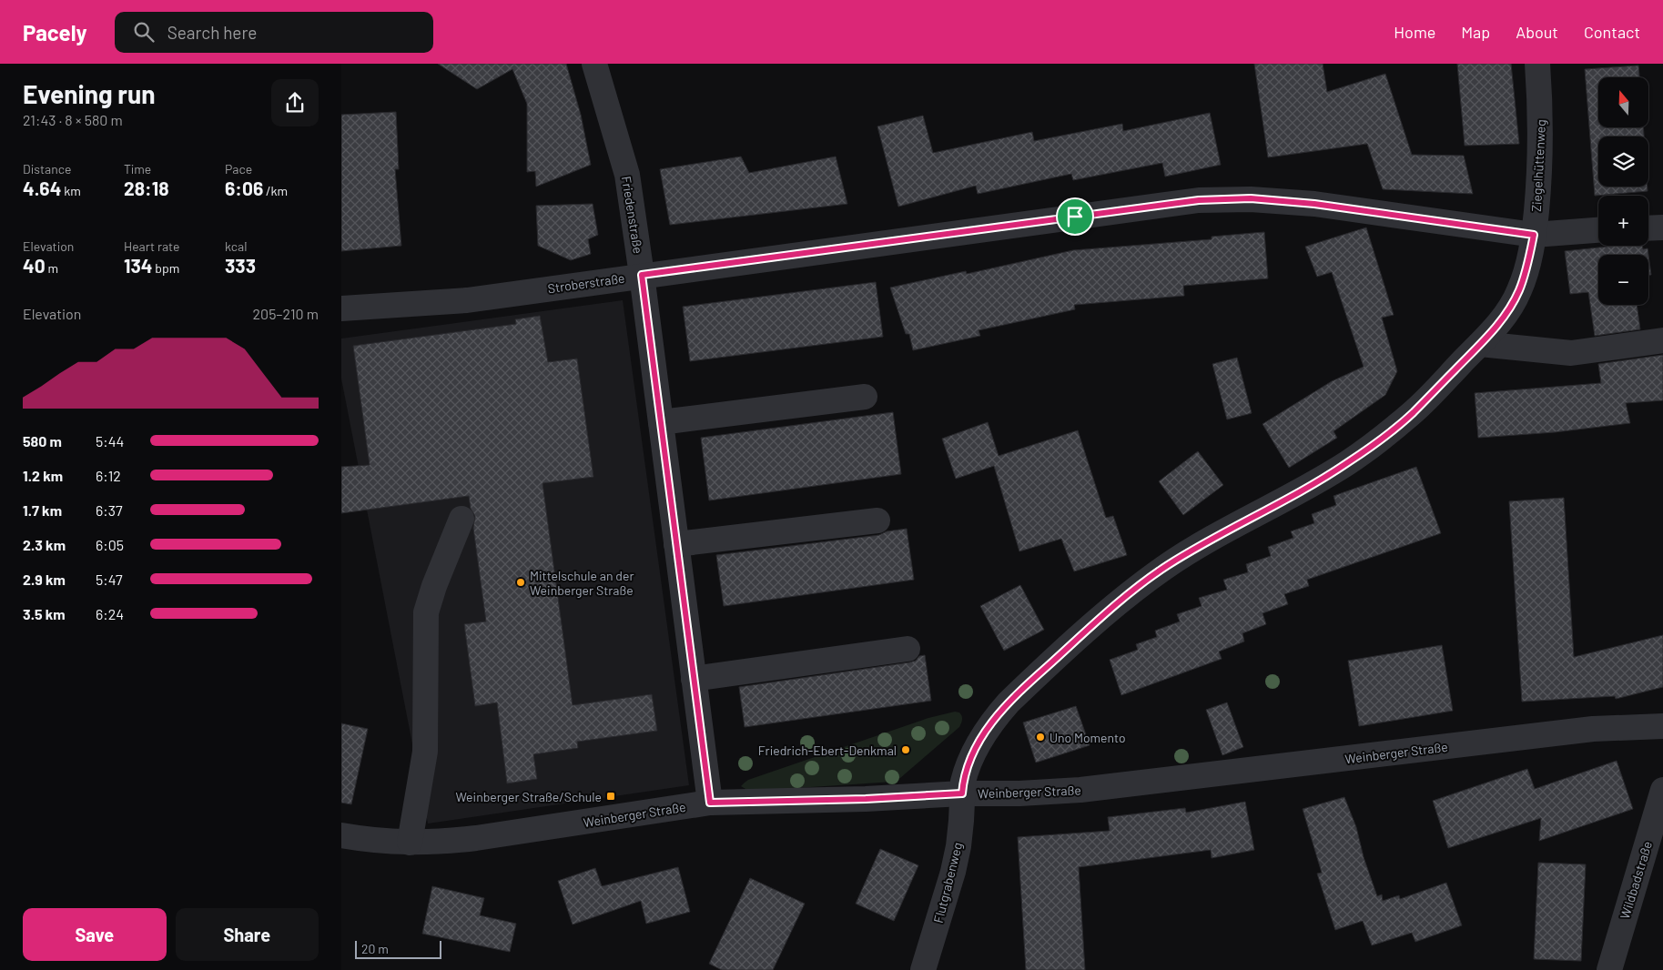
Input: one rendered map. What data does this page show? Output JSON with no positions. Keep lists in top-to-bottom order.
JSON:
{
  "streets": {
    "street": [
      "Ziegelhüttenweg",
      "Friedenstraße",
      "Stroberstraße",
      "Weinberger Straße",
      "Wildbadstraße",
      "Flutgrabenweg"
    ]
  },
  "crossings": [
    ["Ziegelhüttenweg", "Stroberstraße"],
    ["Ziegelhüttenweg", "Weinberger Straße"],
    ["Ziegelhüttenweg", "Flutgrabenweg"],
    ["Friedenstraße", "Stroberstraße"],
    ["Friedenstraße", "Weinberger Straße"],
    ["Weinberger Straße", "Flutgrabenweg"]
  ],
  "places": {
    "other": ["Mittelschule an der Weinberger Straße", "Uno Momento", "Friedrich-Ebert-Denkmal"],
    "transit": ["Weinberger Straße/Schule"]
  },
  "scale_bar": "20 m",
  "north": "top",
  "page": {
    "header": "Pacely",
    "search": "Search here",
    "nav": [
      "Home",
      "Map",
      "About",
      "Contact"
    ],
    "heading": ["Evening run", "21:43 · 8 × 580 m"],
    "map_buttons": ["+", "−"],
    "stats": [
      ["Distance", "4.64 km"],
      ["Time", "28:18"],
      ["Pace", "6:06 /km"],
      ["Elevation", "40 m"],
      ["Heart rate", "134 bpm"],
      ["kcal", "333"]
    ],
    "chart": ["Elevation", "205–210 m"],
    "list": [
      {
        "name": "580 m",
        "note": "5:44"
      },
      {
        "name": "1.2 km",
        "note": "6:12"
      },
      {
        "name": "1.7 km",
        "note": "6:37"
      },
      {
        "name": "2.3 km",
        "note": "6:05"
      },
      {
        "name": "2.9 km",
        "note": "5:47"
      },
      {
        "name": "3.5 km",
        "note": "6:24"
      }
    ],
    "buttons": ["Save", "Share"],
    "scale": "20 m"
  }
}
